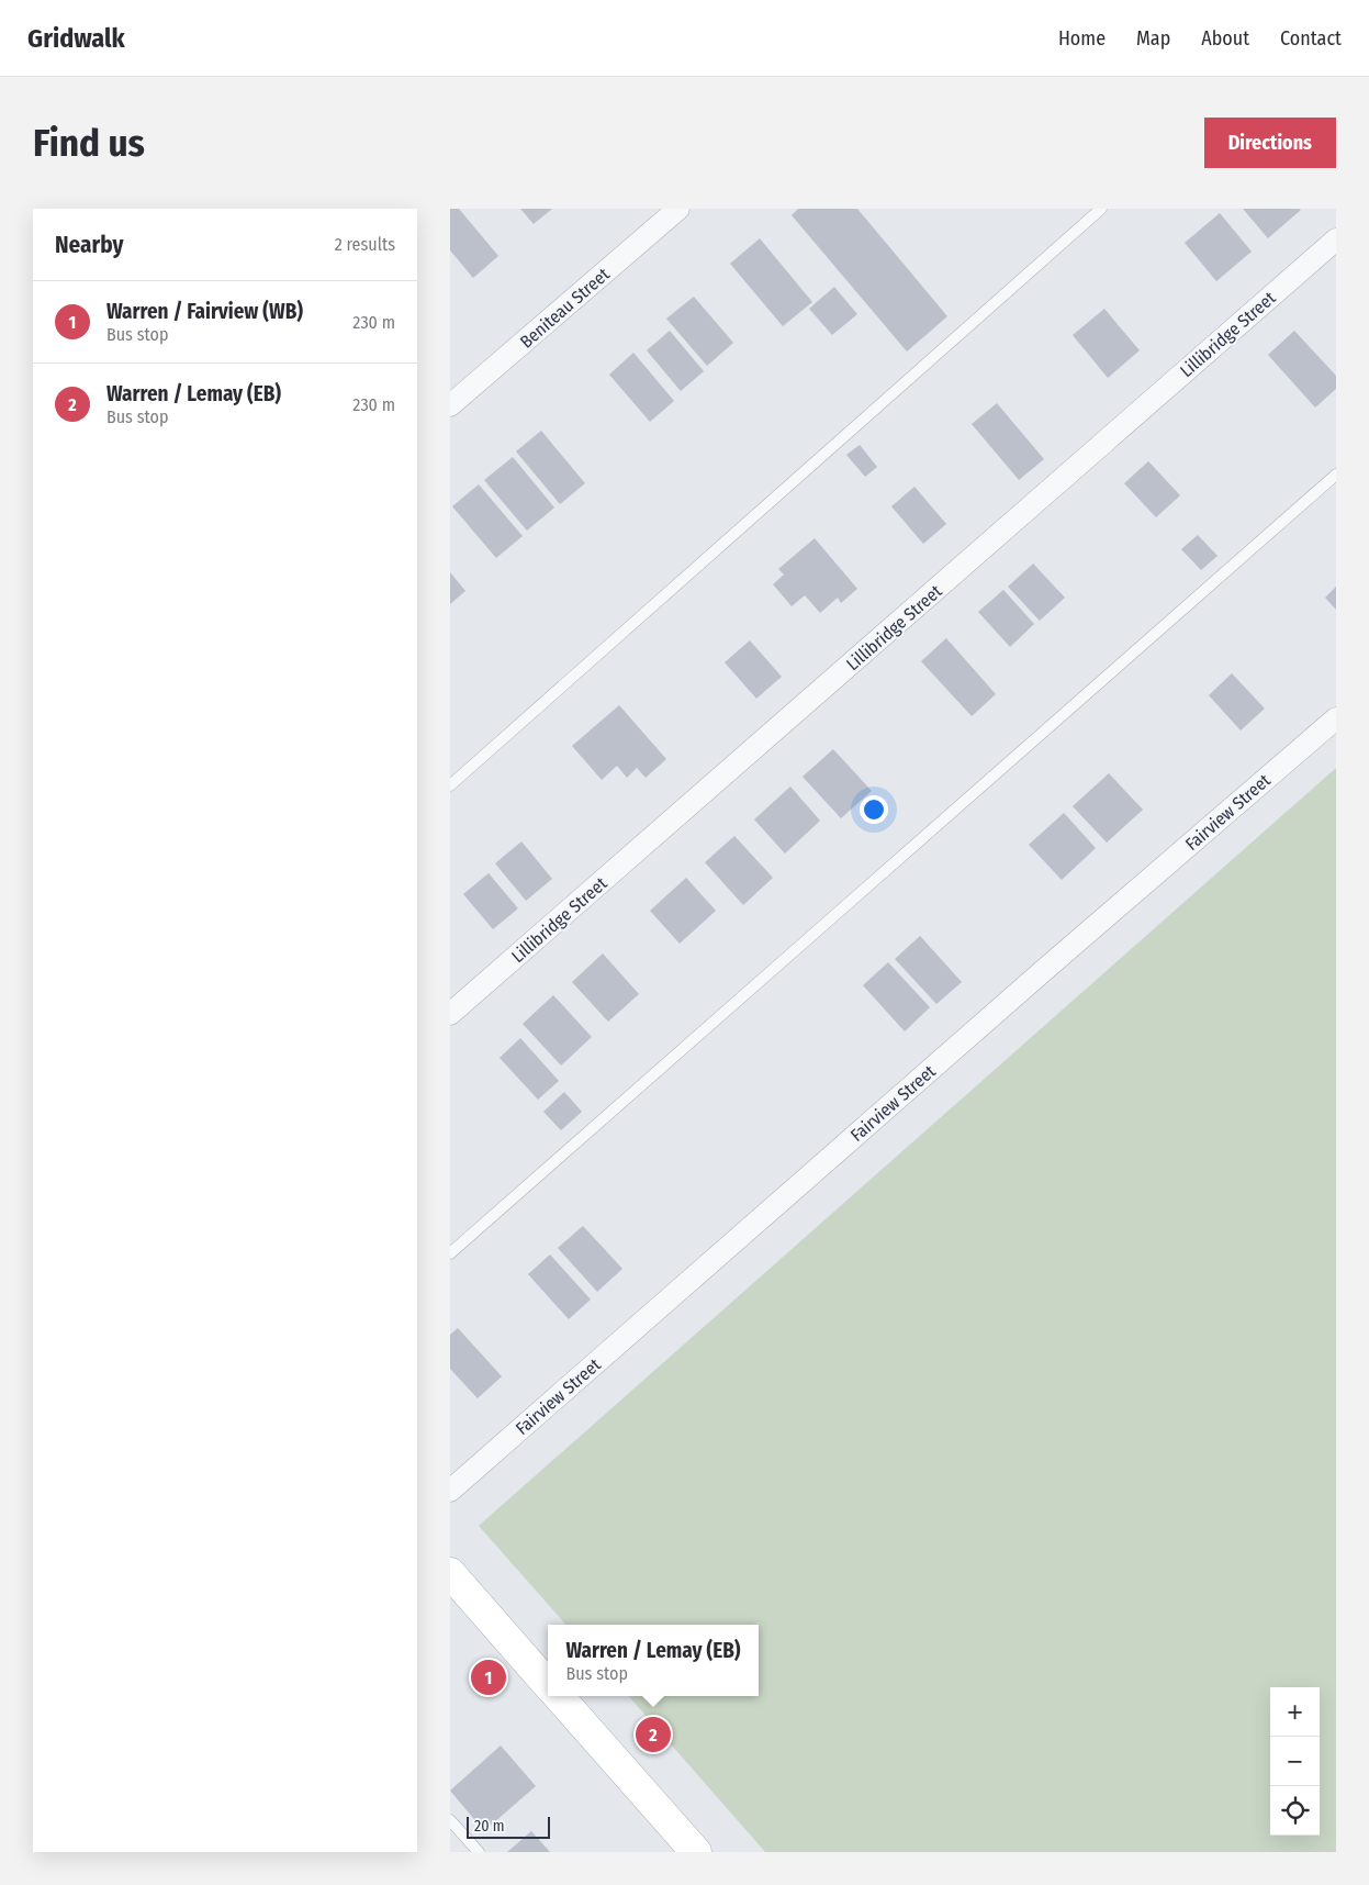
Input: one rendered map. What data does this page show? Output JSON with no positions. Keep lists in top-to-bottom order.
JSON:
{
  "streets": {
    "street": ["Beniteau Street", "Lillibridge Street", "Fairview Street"]
  },
  "scale_bar": "20 m",
  "page": {
    "header": "Gridwalk",
    "nav": [
      "Home",
      "Map",
      "About",
      "Contact"
    ],
    "buttons": "Directions",
    "title": "Find us",
    "heading": ["Nearby", "2 results"],
    "list": [
      {
        "mark": "1",
        "name": "Warren / Fairview (WB)",
        "note": "Bus stop",
        "value": "230 m"
      },
      {
        "mark": "2",
        "name": "Warren / Lemay (EB)",
        "note": "Bus stop",
        "value": "230 m"
      }
    ],
    "popup": ["Warren / Lemay (EB)", "Bus stop"],
    "pins": ["1", "2"],
    "map_buttons": ["+", "−"],
    "scale": "20 m"
  }
}
